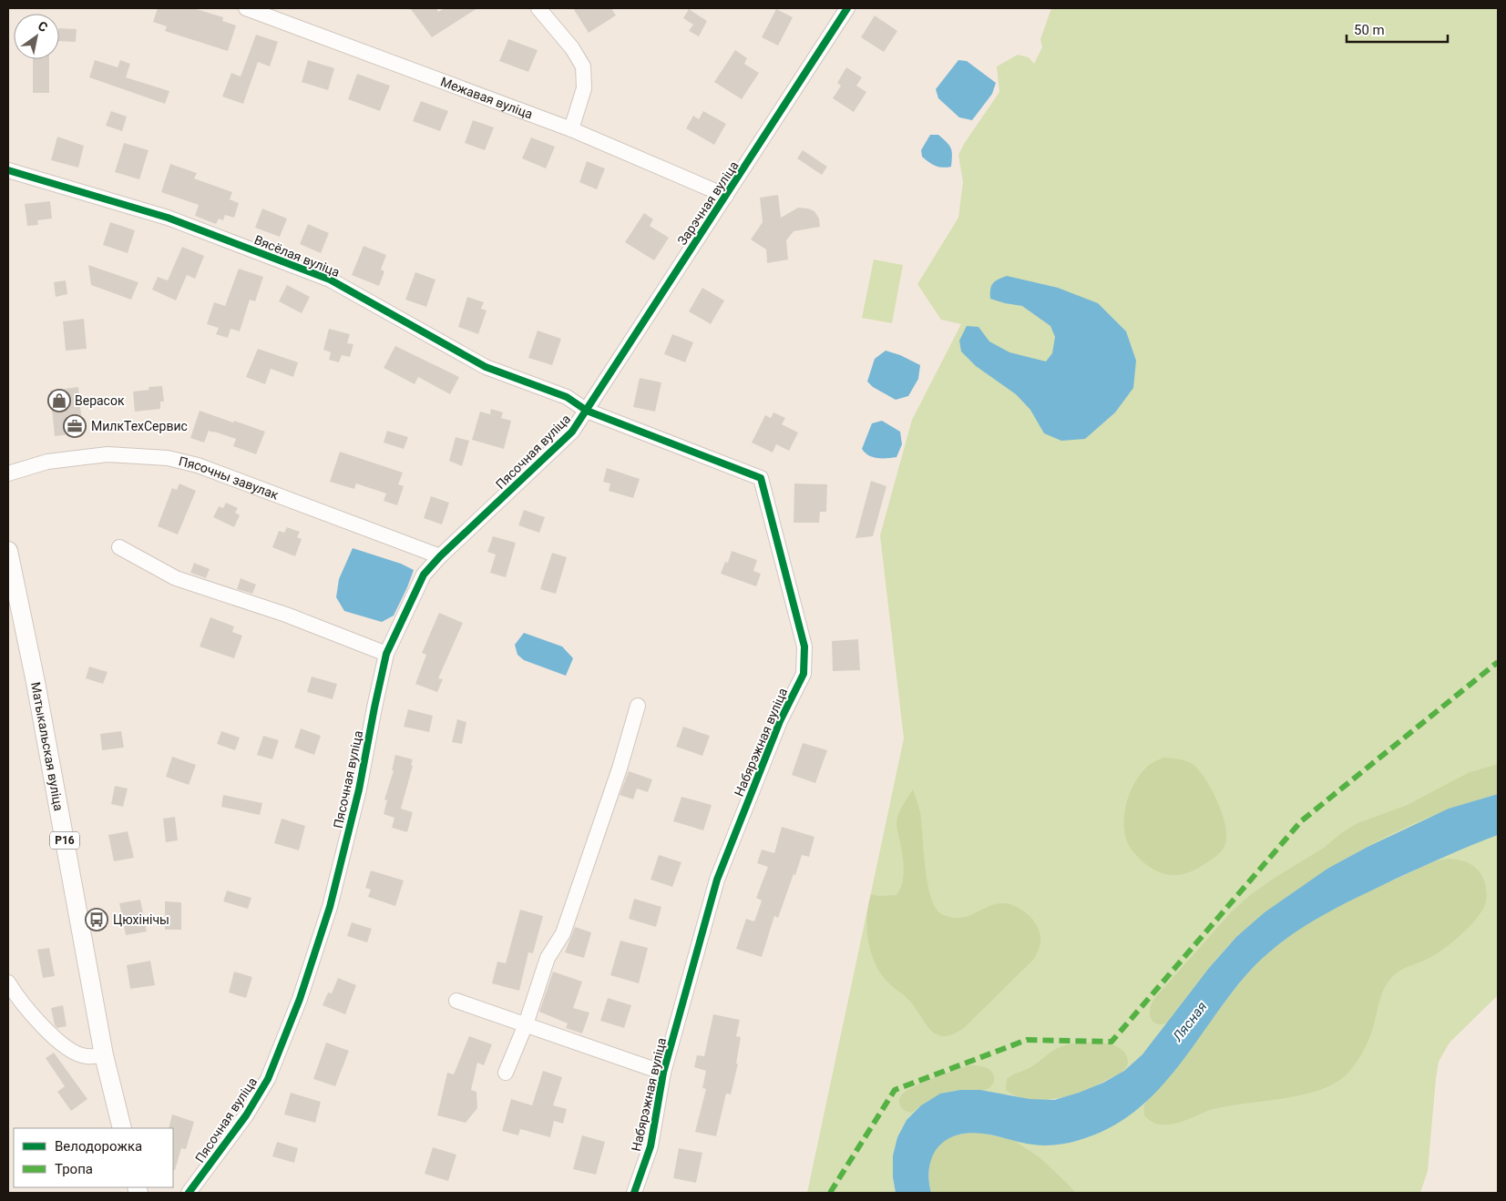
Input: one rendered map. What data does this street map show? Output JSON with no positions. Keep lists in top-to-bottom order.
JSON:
{
  "streets": {
    "main road": ["Матыкальская вуліца", "Р16"],
    "street": [
      "Межавая вуліца",
      "Зарэчная вуліца",
      "Вясёлая вуліца",
      "Пясочная вуліца",
      "Пясочны завулак",
      "Набярэжная вуліца"
    ]
  },
  "crossings": [
    ["Межавая вуліца", "Зарэчная вуліца"],
    ["Зарэчная вуліца", "Вясёлая вуліца"],
    ["Зарэчная вуліца", "Пясочная вуліца"],
    ["Зарэчная вуліца", "Набярэжная вуліца"],
    ["Вясёлая вуліца", "Пясочная вуліца"],
    ["Вясёлая вуліца", "Набярэжная вуліца"],
    ["Пясочная вуліца", "Пясочны завулак"],
    ["Пясочная вуліца", "Набярэжная вуліца"]
  ],
  "water": ["Лясная"],
  "places": {
    "shop": ["Верасок"],
    "office": ["МилкТехСервис"],
    "bus stop": ["Цюхінічы"]
  },
  "legend": ["Велодорожка", "Тропа"],
  "scale_bar": "50 m",
  "north": "top right"
}
